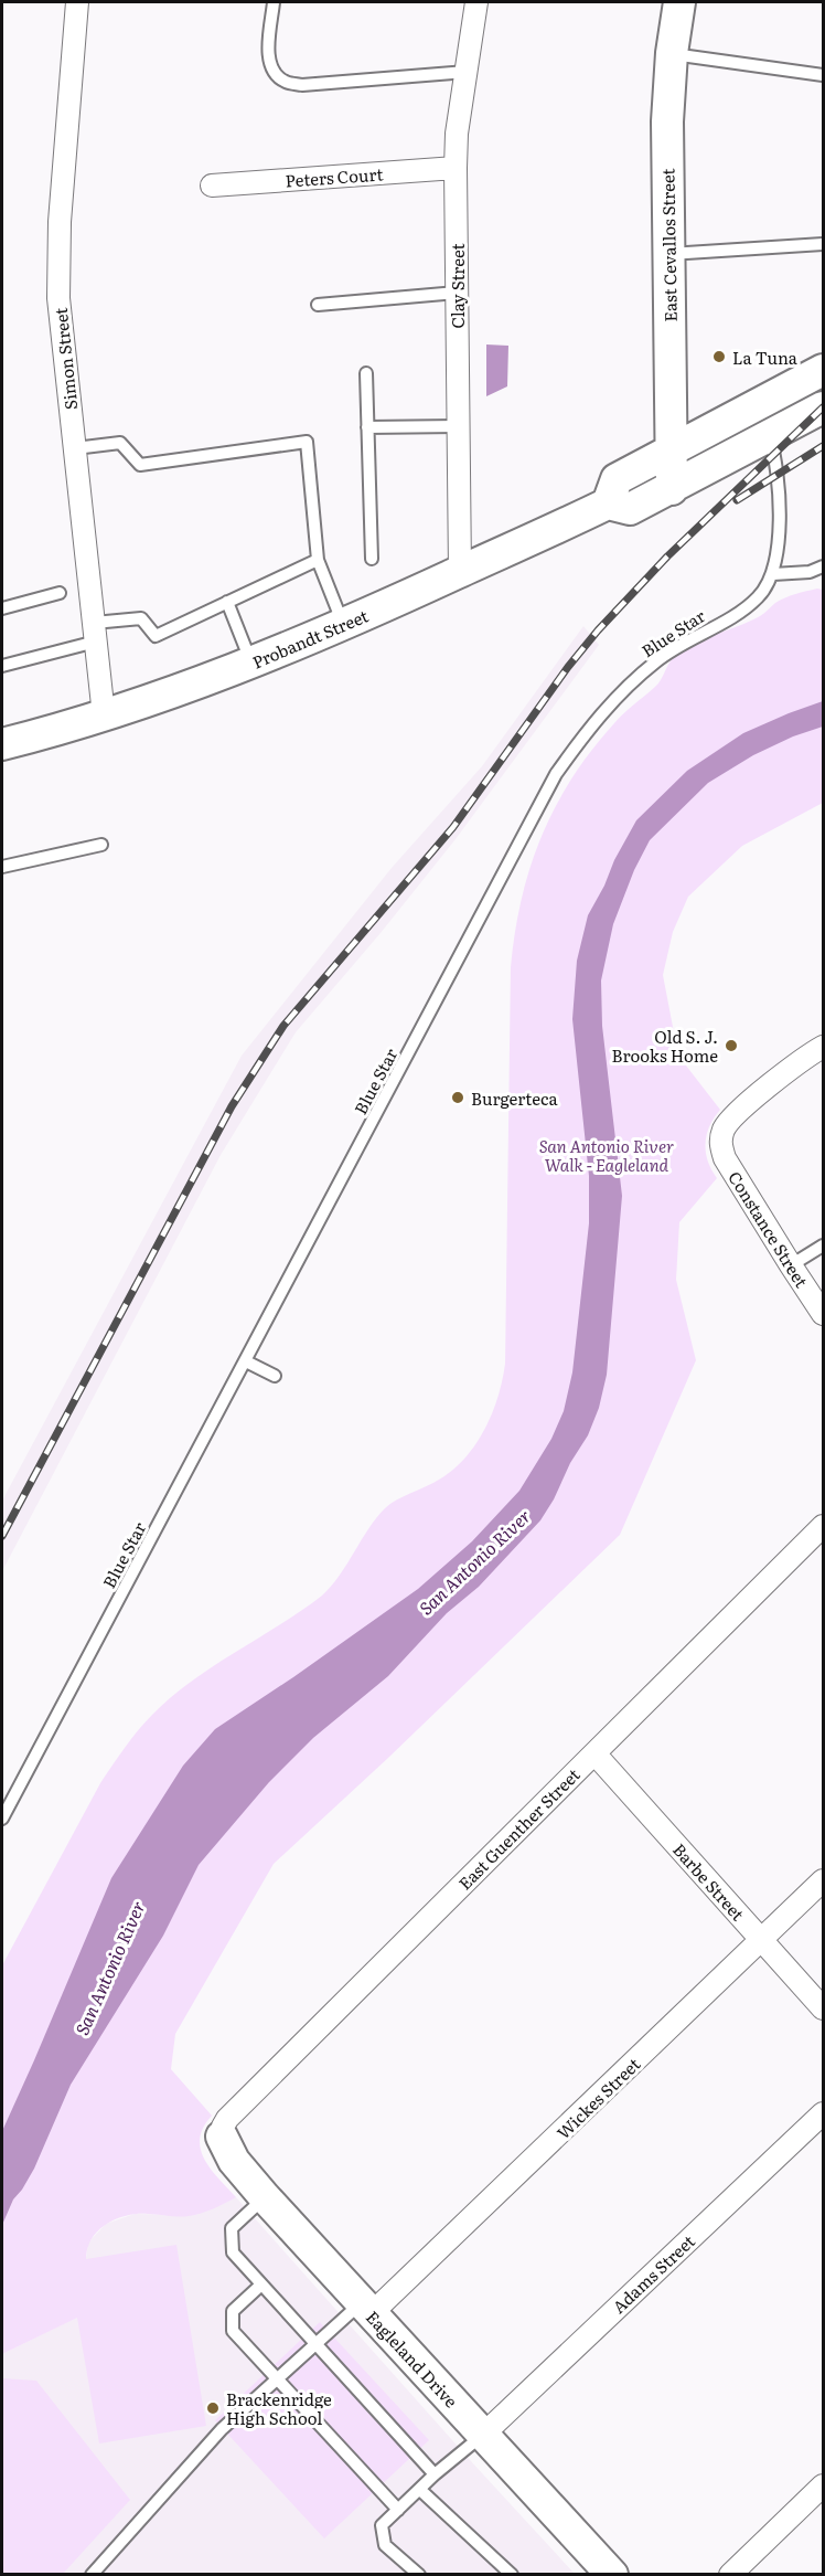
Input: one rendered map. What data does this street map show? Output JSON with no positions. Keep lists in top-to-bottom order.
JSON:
{
  "streets": {
    "main road": ["East Cevallos Street", "Probandt Street", "Eagleland Drive"],
    "street": [
      "Peters Court",
      "Clay Street",
      "Simon Street",
      "Constance Street",
      "East Guenther Street",
      "Barbe Street",
      "Wickes Street",
      "Adams Street"
    ],
    "lane": ["Blue Star"]
  },
  "crossings": [
    ["Peters Court", "Clay Street"],
    ["East Cevallos Street", "Probandt Street"],
    ["Clay Street", "Probandt Street"],
    ["Simon Street", "Probandt Street"],
    ["Blue Star", "Probandt Street"],
    ["East Guenther Street", "Barbe Street"],
    ["East Guenther Street", "Eagleland Drive"],
    ["Barbe Street", "Wickes Street"],
    ["Wickes Street", "Eagleland Drive"],
    ["Adams Street", "Eagleland Drive"]
  ],
  "water": ["San Antonio River"],
  "parks": ["San Antonio River Walk - Eagleland"],
  "places": [
    "La Tuna",
    "Old S. J. Brooks Home",
    "Burgerteca",
    "Brackenridge High School"
  ]
}
